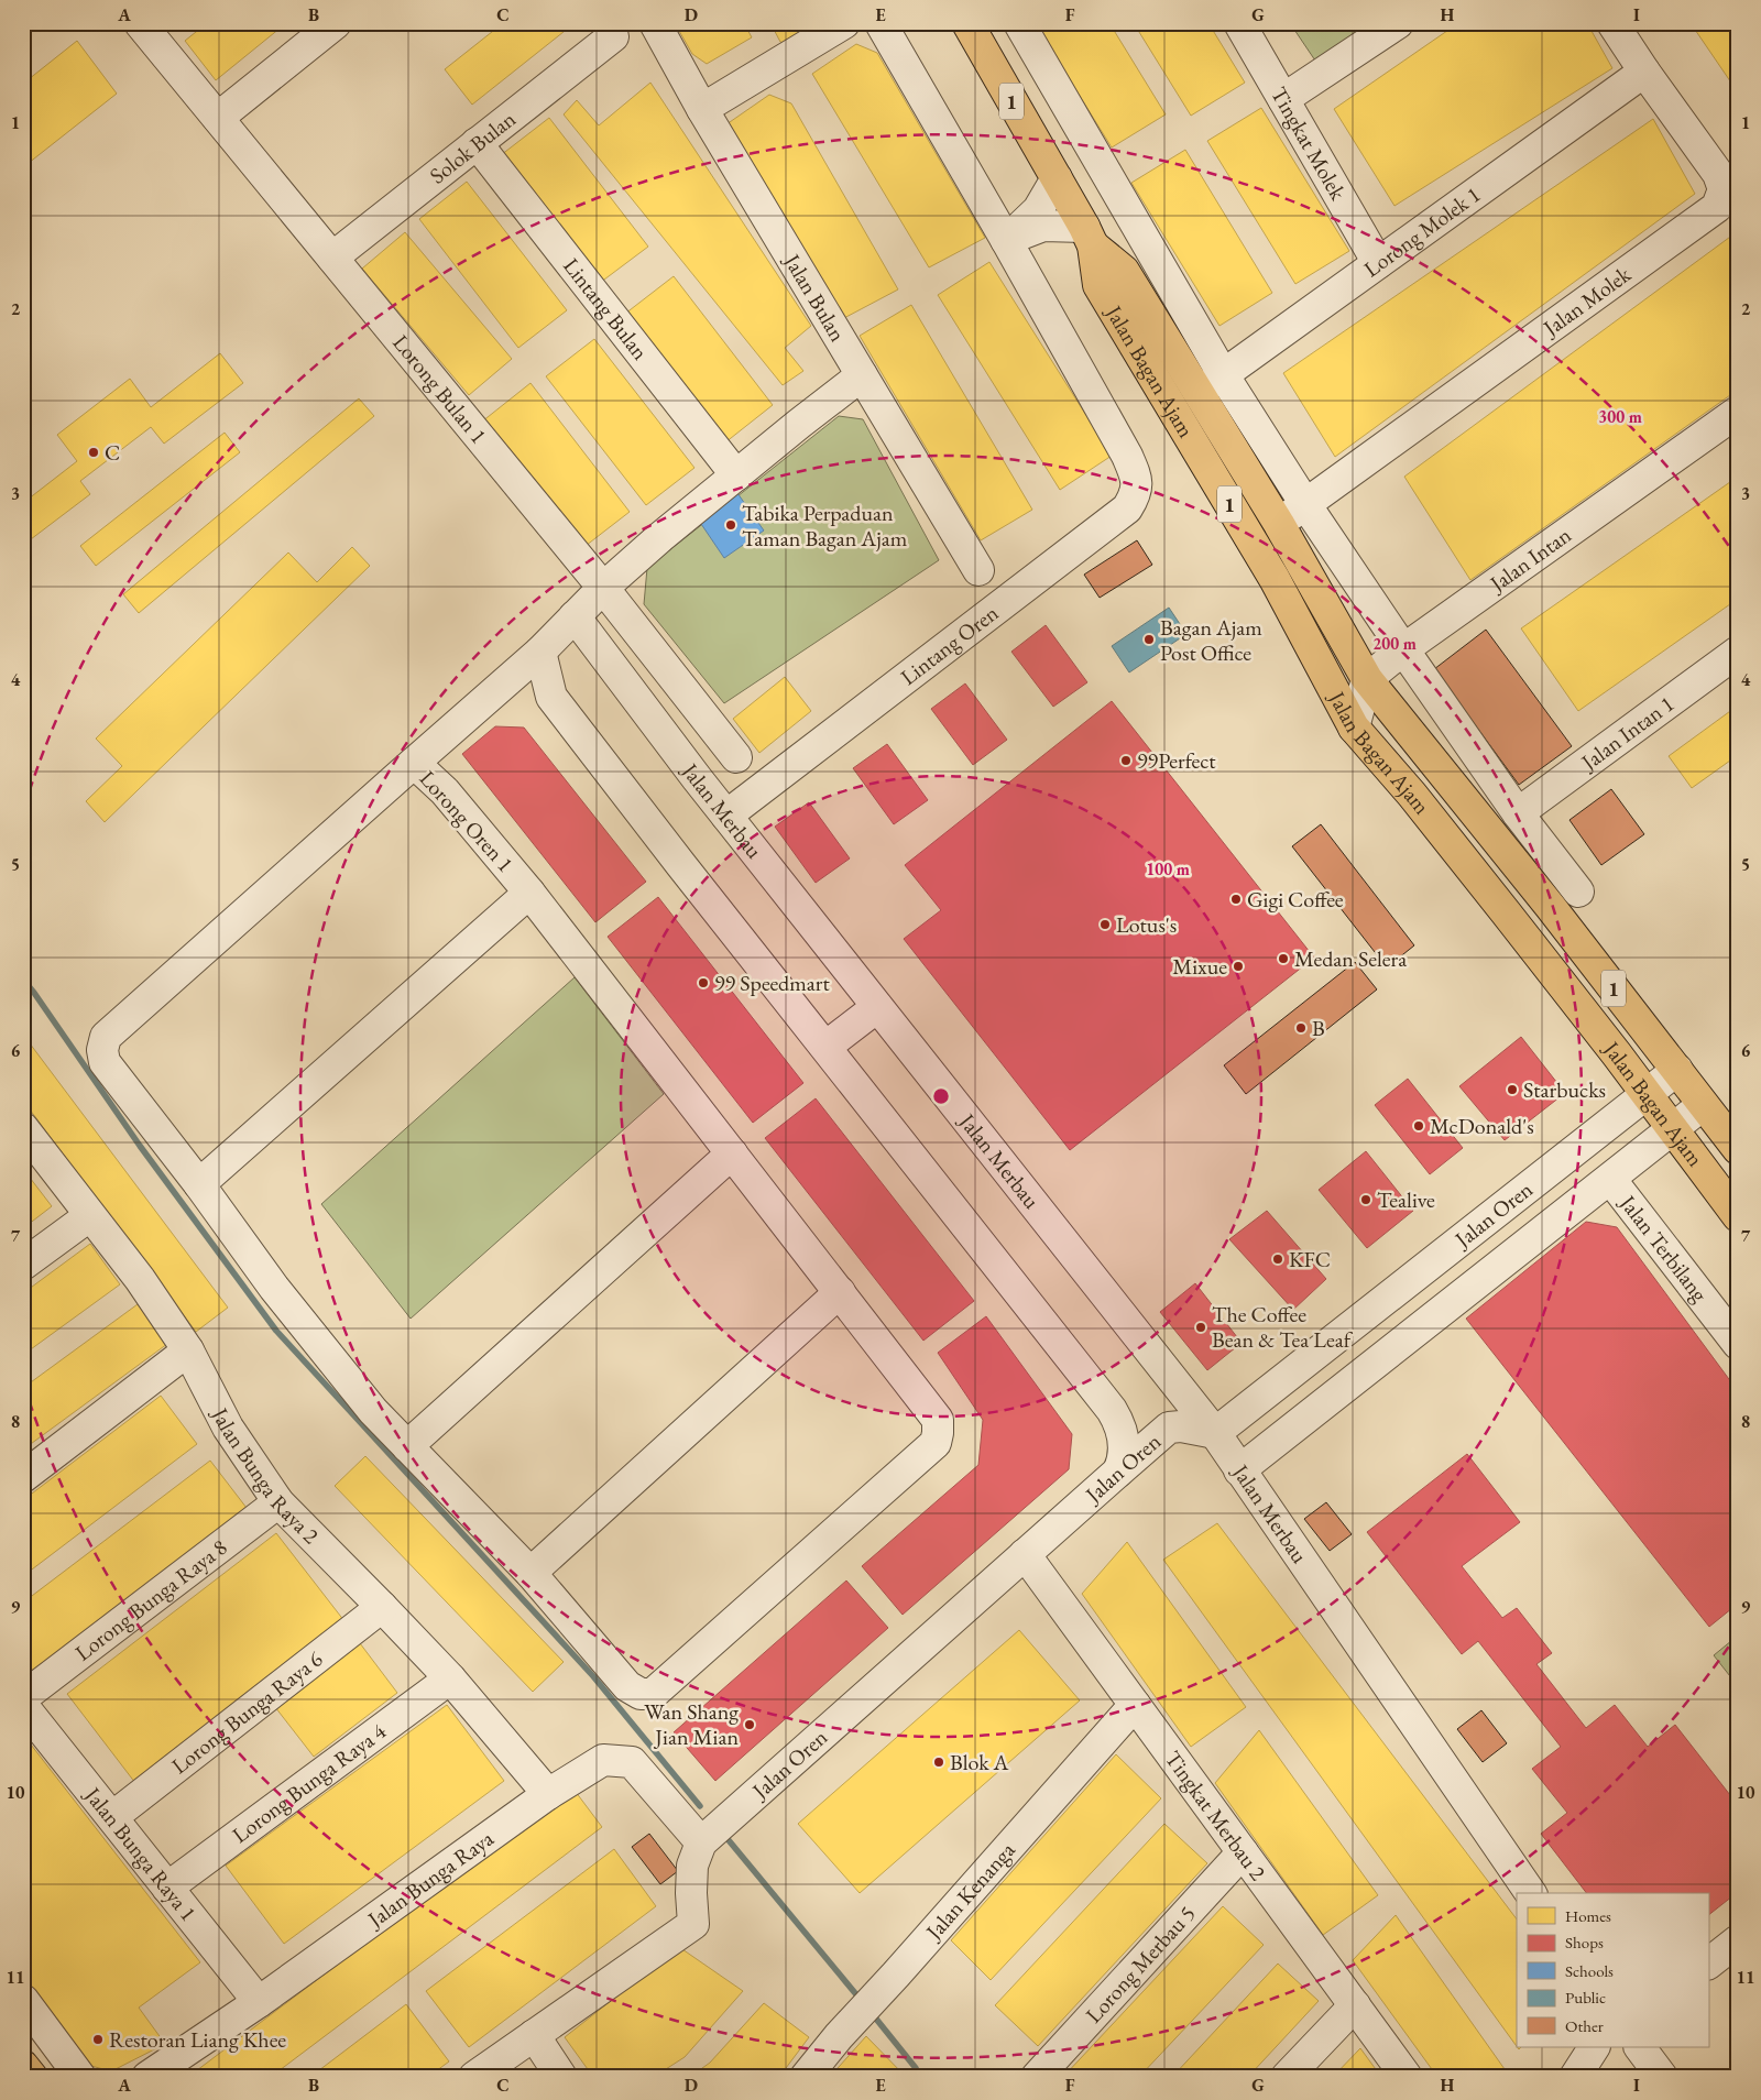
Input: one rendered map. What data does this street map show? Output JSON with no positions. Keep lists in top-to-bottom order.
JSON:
{
  "streets": {
    "main road": ["1", "Jalan Bagan Ajam"],
    "street": [
      "Tingkat Molek",
      "Solok Bulan",
      "Lorong Molek 1",
      "Jalan Bulan",
      "Jalan Molek",
      "Lintang Bulan",
      "Lorong Bulan 1",
      "Jalan Intan",
      "Lintang Oren",
      "Jalan Intan 1",
      "Jalan Merbau",
      "Lorong Oren 1",
      "Jalan Oren",
      "Jalan Terbilang",
      "Jalan Bunga Raya 2",
      "Lorong Bunga Raya 8",
      "Lorong Bunga Raya 6",
      "Lorong Bunga Raya 4",
      "Tingkat Merbau 2",
      "Jalan Bunga Raya 1",
      "Jalan Bunga Raya",
      "Jalan Kenanga",
      "Lorong Merbau 5"
    ]
  },
  "crossings": [
    ["Tingkat Molek", "Lorong Molek 1"],
    ["Solok Bulan", "Lintang Bulan"],
    ["Solok Bulan", "Lorong Bulan 1"],
    ["Lorong Molek 1", "Jalan Molek"],
    ["Lorong Molek 1", "Jalan Bagan Ajam"],
    ["Jalan Molek", "Jalan Bagan Ajam"],
    ["Jalan Bagan Ajam", "Jalan Intan"],
    ["Jalan Bagan Ajam", "Jalan Oren"],
    ["Lintang Oren", "Jalan Merbau"],
    ["Jalan Merbau", "Jalan Oren"],
    ["Jalan Oren", "Jalan Terbilang"],
    ["Jalan Oren", "Tingkat Merbau 2"],
    ["Jalan Oren", "Jalan Bunga Raya"],
    ["Jalan Bunga Raya 2", "Lorong Bunga Raya 8"],
    ["Jalan Bunga Raya 2", "Lorong Bunga Raya 6"],
    ["Jalan Bunga Raya 2", "Lorong Bunga Raya 4"],
    ["Jalan Bunga Raya 2", "Jalan Bunga Raya"],
    ["Lorong Bunga Raya 6", "Jalan Bunga Raya 1"],
    ["Lorong Bunga Raya 4", "Jalan Bunga Raya 1"],
    ["Tingkat Merbau 2", "Jalan Kenanga"],
    ["Tingkat Merbau 2", "Lorong Merbau 5"],
    ["Jalan Bunga Raya 1", "Jalan Bunga Raya"]
  ],
  "places": [
    "C",
    "Tabika Perpaduan Taman Bagan Ajam",
    "Bagan Ajam Post Office",
    "99Perfect",
    "Gigi Coffee",
    "Lotus's",
    "Medan Selera",
    "Mixue",
    "99 Speedmart",
    "B",
    "Starbucks",
    "McDonald's",
    "Tealive",
    "KFC",
    "The Coffee Bean & Tea Leaf",
    "Wan Shang Jian Mian",
    "Blok A",
    "Restoran Liang Khee"
  ],
  "legend": [
    "Homes",
    "Shops",
    "Schools",
    "Public",
    "Other"
  ],
  "grid": {
    "columns": [
      "A",
      "B",
      "C",
      "D",
      "E",
      "F",
      "G",
      "H",
      "I"
    ],
    "rows": [
      "1",
      "2",
      "3",
      "4",
      "5",
      "6",
      "7",
      "8",
      "9",
      "10",
      "11"
    ]
  },
  "rings": ["300 m", "200 m", "100 m"]
}
